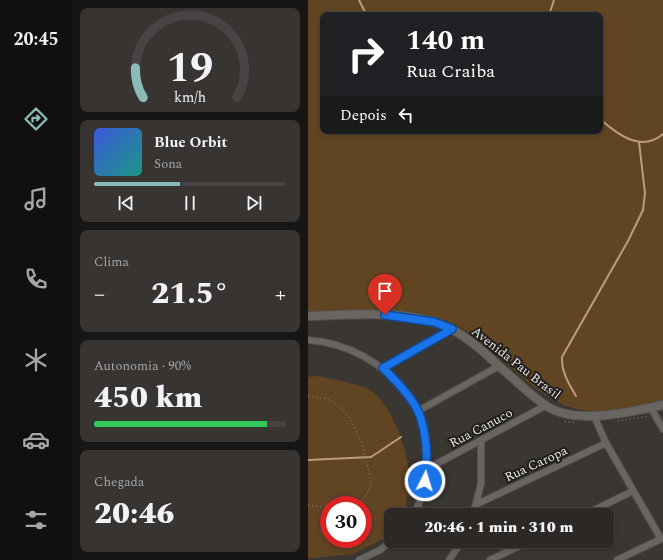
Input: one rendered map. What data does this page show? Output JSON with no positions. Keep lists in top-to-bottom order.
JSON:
{
  "streets": {
    "main road": ["Avenida Pau Brasil"],
    "street": ["Rua Canuco", "Rua Caropa"]
  },
  "crossings": [
    ["Avenida Pau Brasil", "Rua Canuco"]
  ],
  "page": {
    "tabs": "20:45",
    "turn": ["140 m", "Rua Craiba"],
    "then": "Depois",
    "song": ["Blue Orbit", "Sona"],
    "tile": [
      "Clima",
      ["Autonomia · 90%", "450 km"],
      ["Chegada", "20:46"]
    ],
    "heat": ["−", "21.5°", "+"],
    "limit": "30",
    "trip": "20:46 · 1 min · 310 m",
    "gauge": ["19", "km/h"]
  }
}
